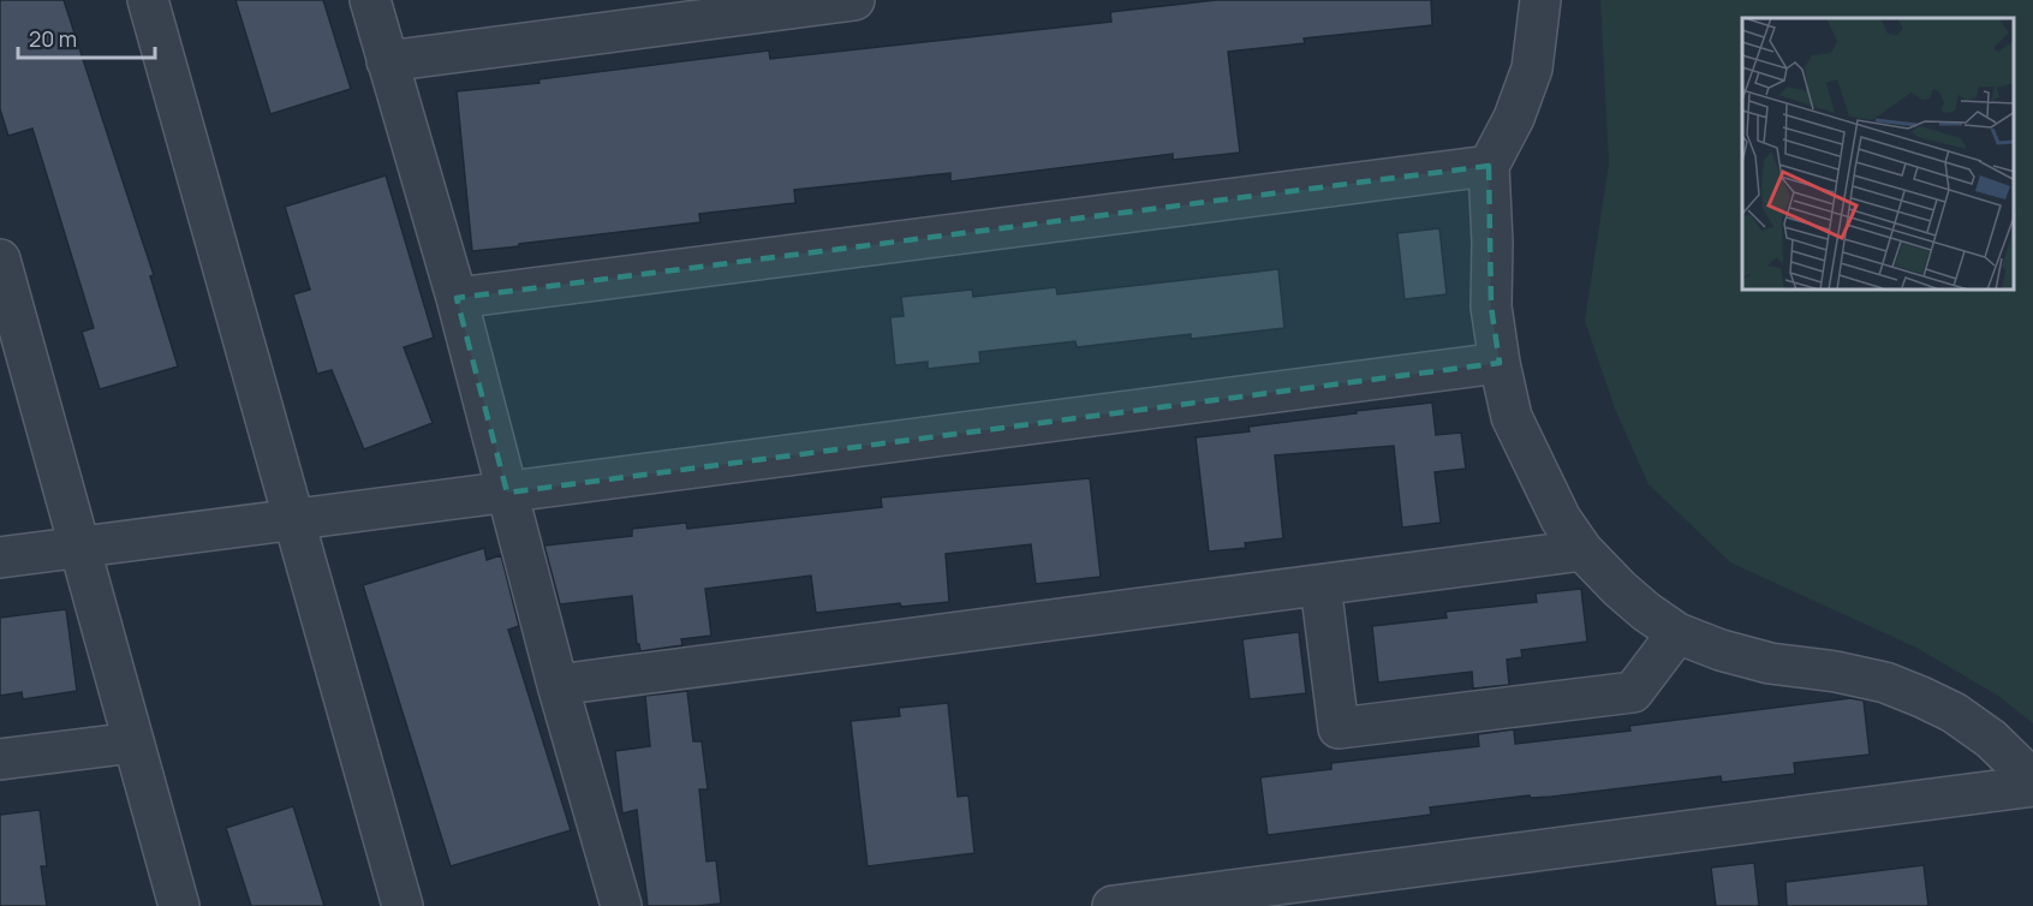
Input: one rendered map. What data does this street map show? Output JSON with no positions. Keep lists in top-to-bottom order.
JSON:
{
  "scale_bar": "20 m"
}
